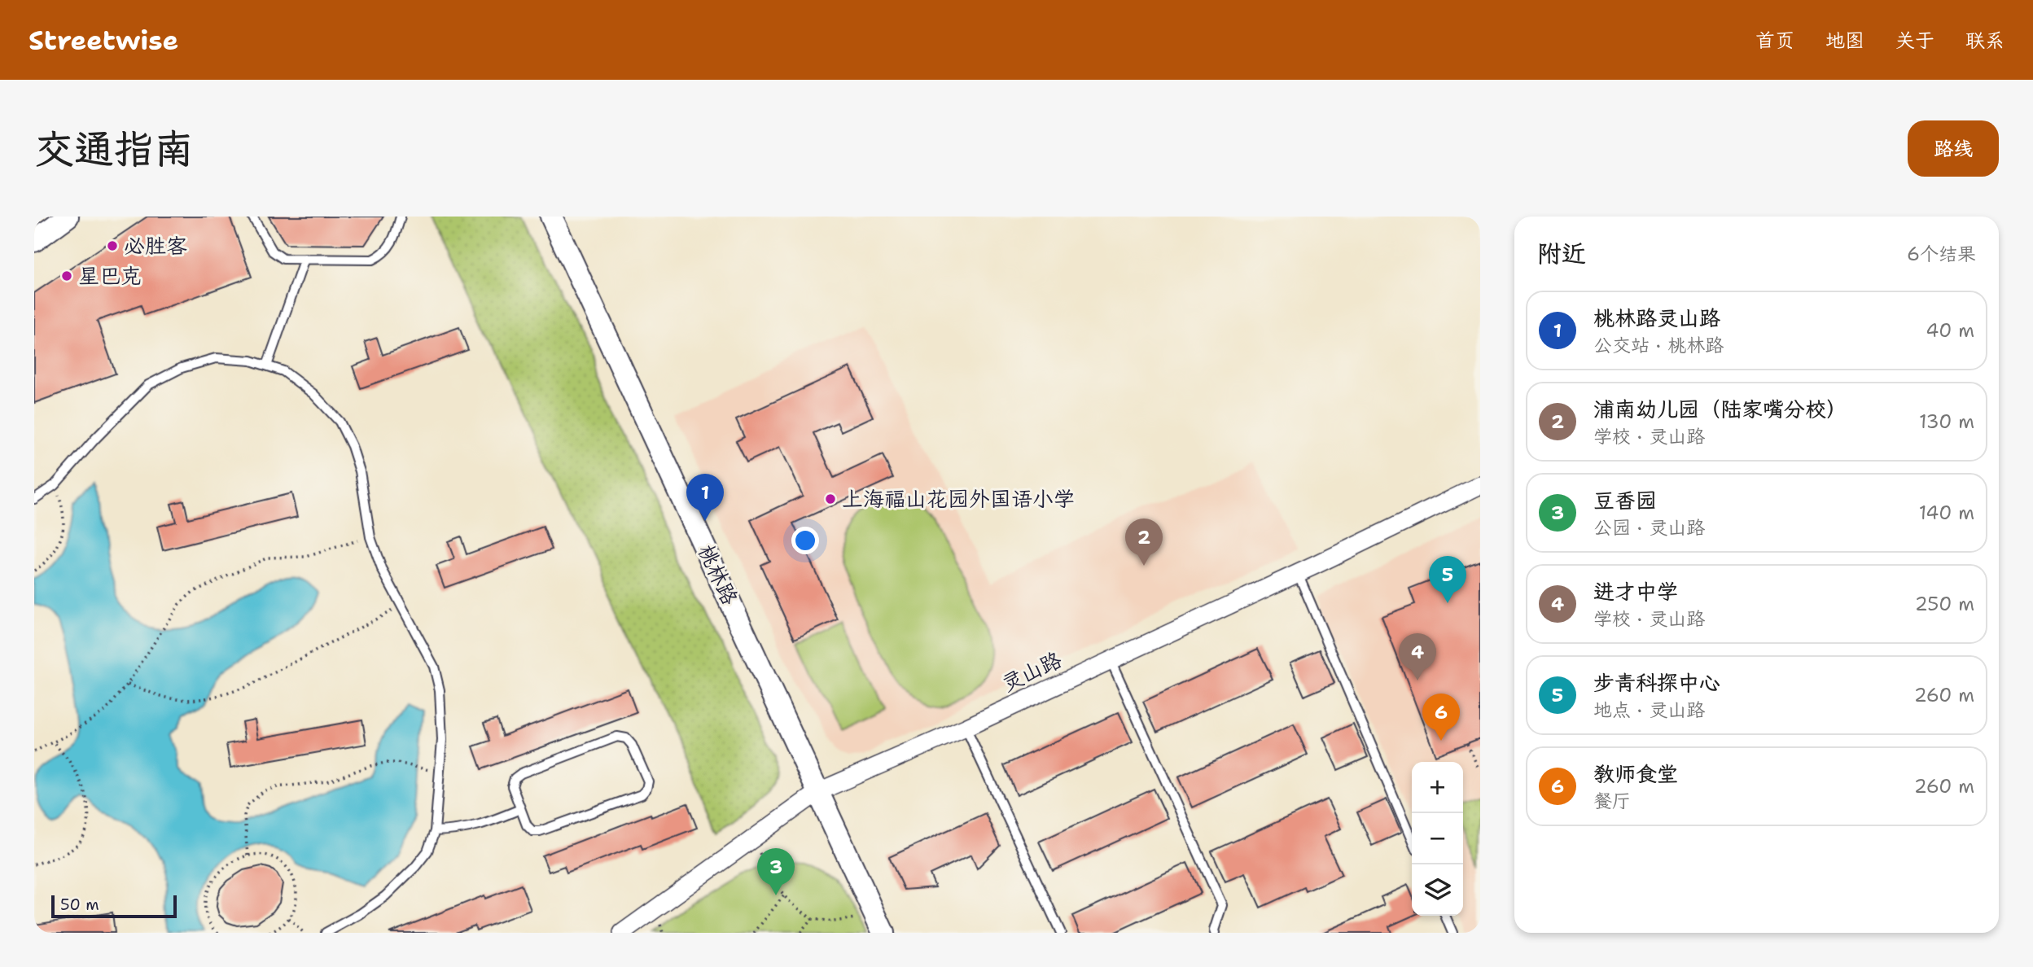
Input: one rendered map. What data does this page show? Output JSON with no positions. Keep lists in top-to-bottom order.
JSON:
{
  "streets": {
    "street": ["桃林路", "灵山路"]
  },
  "crossings": [
    ["桃林路", "灵山路"]
  ],
  "places": ["必胜客", "星巴克", "上海福山花园外国语小学"],
  "scale_bar": "50 m",
  "page": {
    "header": "Streetwise",
    "nav": [
      "首页",
      "地图",
      "关于",
      "联系"
    ],
    "buttons": "路线",
    "title": "交通指南",
    "heading": ["附近", "6个结果"],
    "list": [
      {
        "mark": "1",
        "name": "桃林路灵山路",
        "note": "公交站 · 桃林路",
        "value": "40 m"
      },
      {
        "mark": "2",
        "name": "浦南幼儿园（陆家嘴分校）",
        "note": "学校 · 灵山路",
        "value": "130 m"
      },
      {
        "mark": "3",
        "name": "豆香园",
        "note": "公园 · 灵山路",
        "value": "140 m"
      },
      {
        "mark": "4",
        "name": "进才中学",
        "note": "学校 · 灵山路",
        "value": "250 m"
      },
      {
        "mark": "5",
        "name": "步青科探中心",
        "note": "地点 · 灵山路",
        "value": "260 m"
      },
      {
        "mark": "6",
        "name": "教师食堂",
        "note": "餐厅",
        "value": "260 m"
      }
    ],
    "pins": [
      "1",
      "2",
      "5",
      "4",
      "6",
      "3"
    ],
    "map_buttons": ["+", "−"],
    "scale": "50 m"
  }
}
